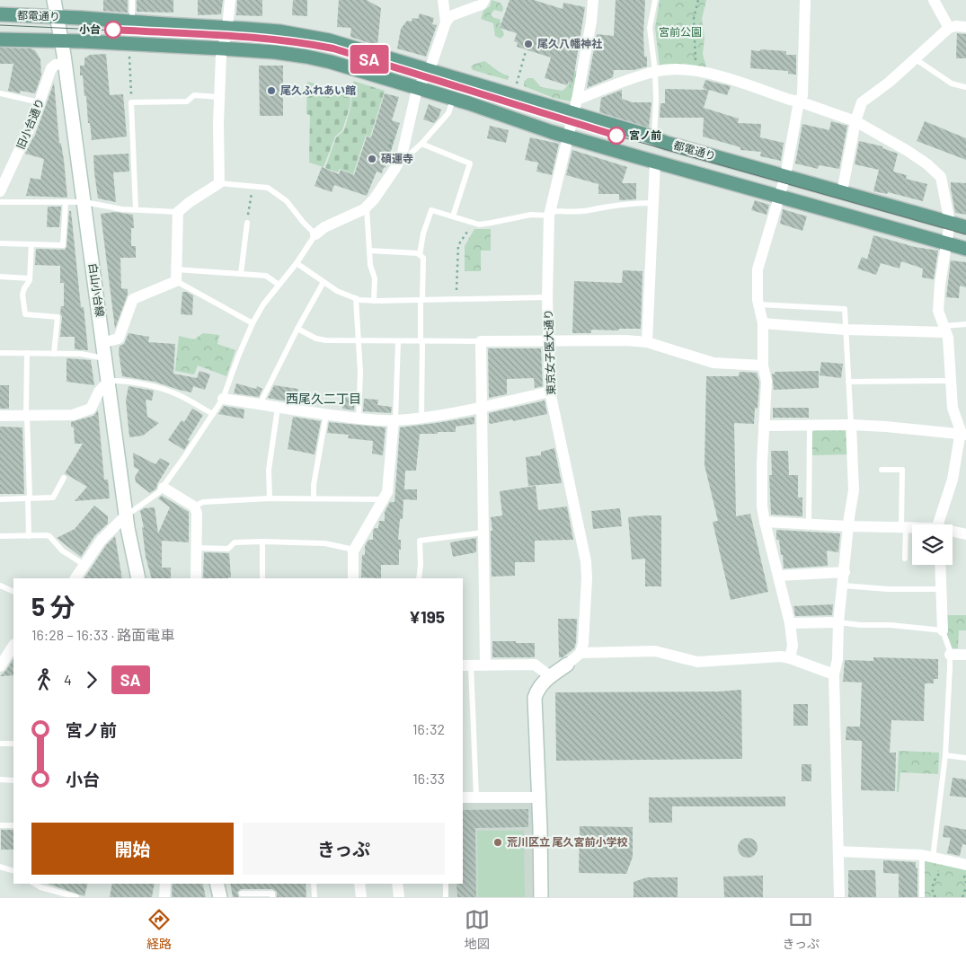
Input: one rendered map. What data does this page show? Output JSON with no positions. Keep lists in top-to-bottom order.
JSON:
{
  "streets": {
    "main road": ["都電通り", "白山小台線"],
    "street": ["旧小台通り", "東京女子医大通り"]
  },
  "crossings": [
    ["都電通り", "白山小台線"],
    ["都電通り", "東京女子医大通り"],
    ["旧小台通り", "白山小台線"]
  ],
  "districts": ["西尾久二丁目"],
  "parks": ["宮前公園"],
  "places": [
    "小台",
    "尾久八幡神社",
    "尾久ふれあい館",
    "宮ノ前",
    "碩運寺",
    "荒川区立 尾久宮前小学校"
  ],
  "lines": ["tram line SA"],
  "page": {
    "on_map": "SA",
    "heading": ["5 分", "16:28 – 16:33 · 路面電車", "¥195"],
    "legs": ["4", "SA"],
    "list": [
      {
        "name": "宮ノ前",
        "value": "16:32"
      },
      {
        "name": "小台",
        "value": "16:33"
      }
    ],
    "buttons": ["開始", "きっぷ"],
    "tabs": ["経路", "地図", "きっぷ"]
  }
}
